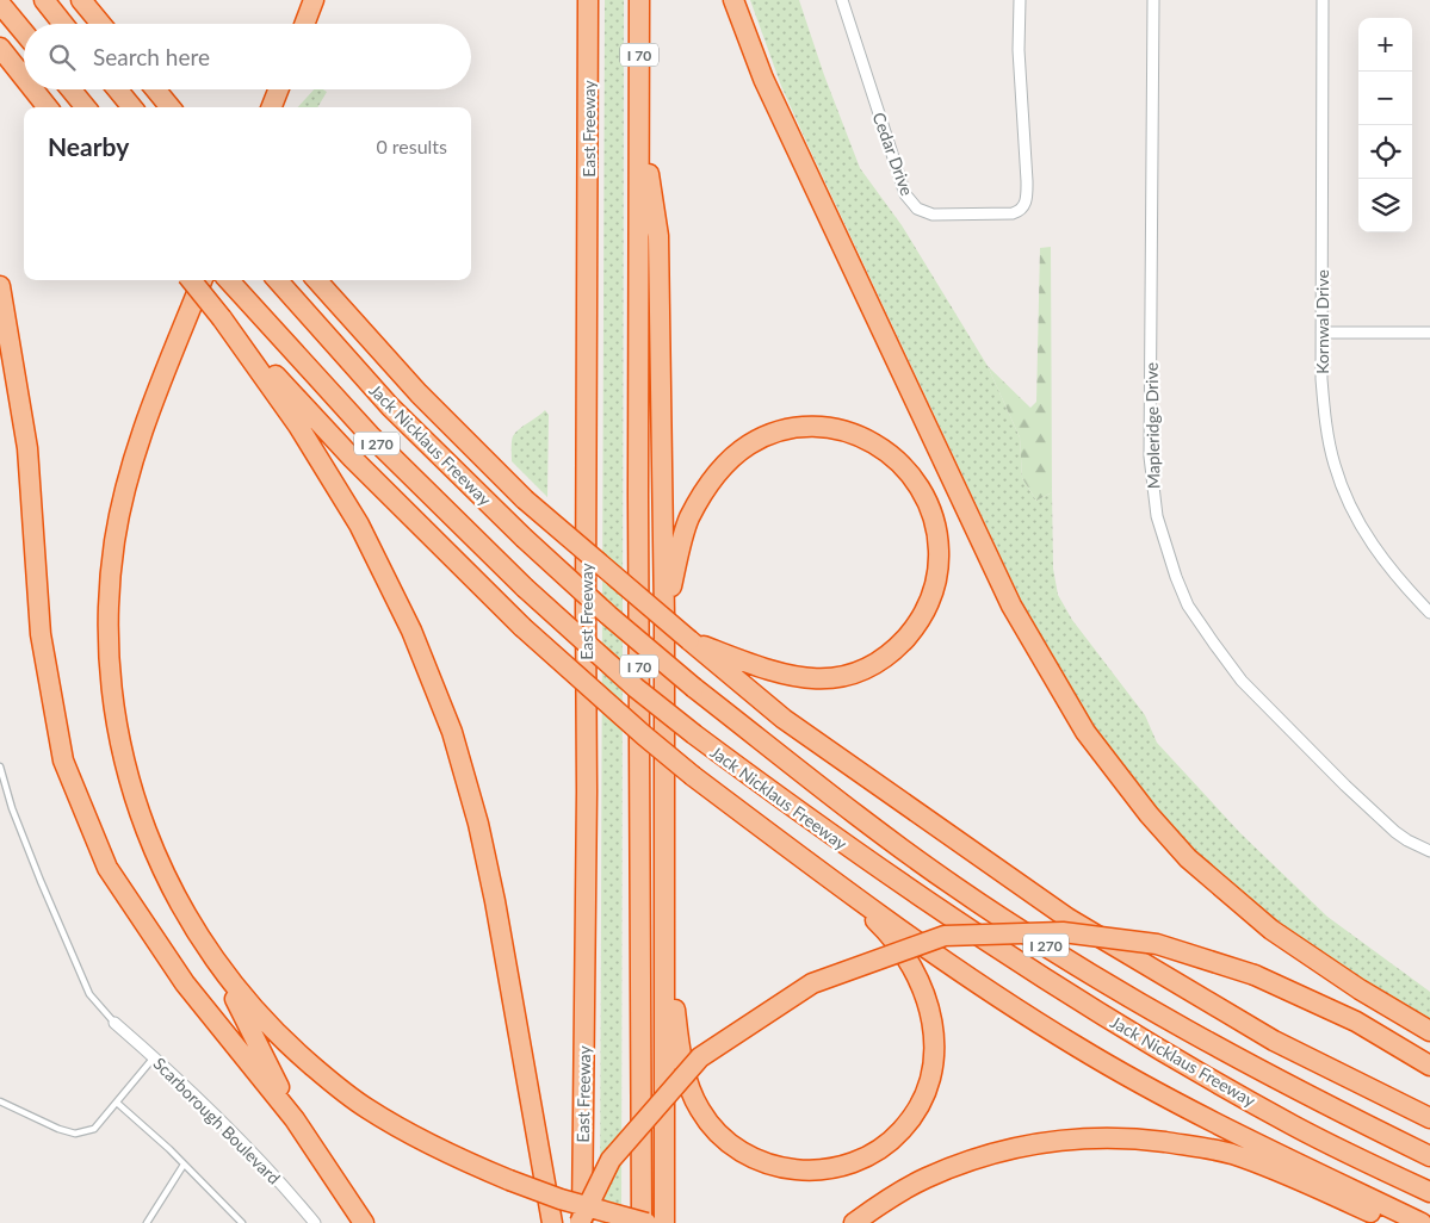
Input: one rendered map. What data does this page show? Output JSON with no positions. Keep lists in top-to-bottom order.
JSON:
{
  "streets": {
    "highway": [
      "I 70",
      "East Freeway",
      "I 270",
      "Jack Nicklaus Freeway"
    ],
    "street": [
      "Cedar Drive",
      "Kornwal Drive",
      "Mapleridge Drive",
      "Scarborough Boulevard"
    ]
  },
  "page": {
    "map_buttons": ["+", "−"],
    "search": "Search here",
    "heading": ["Nearby", "0 results"]
  }
}
